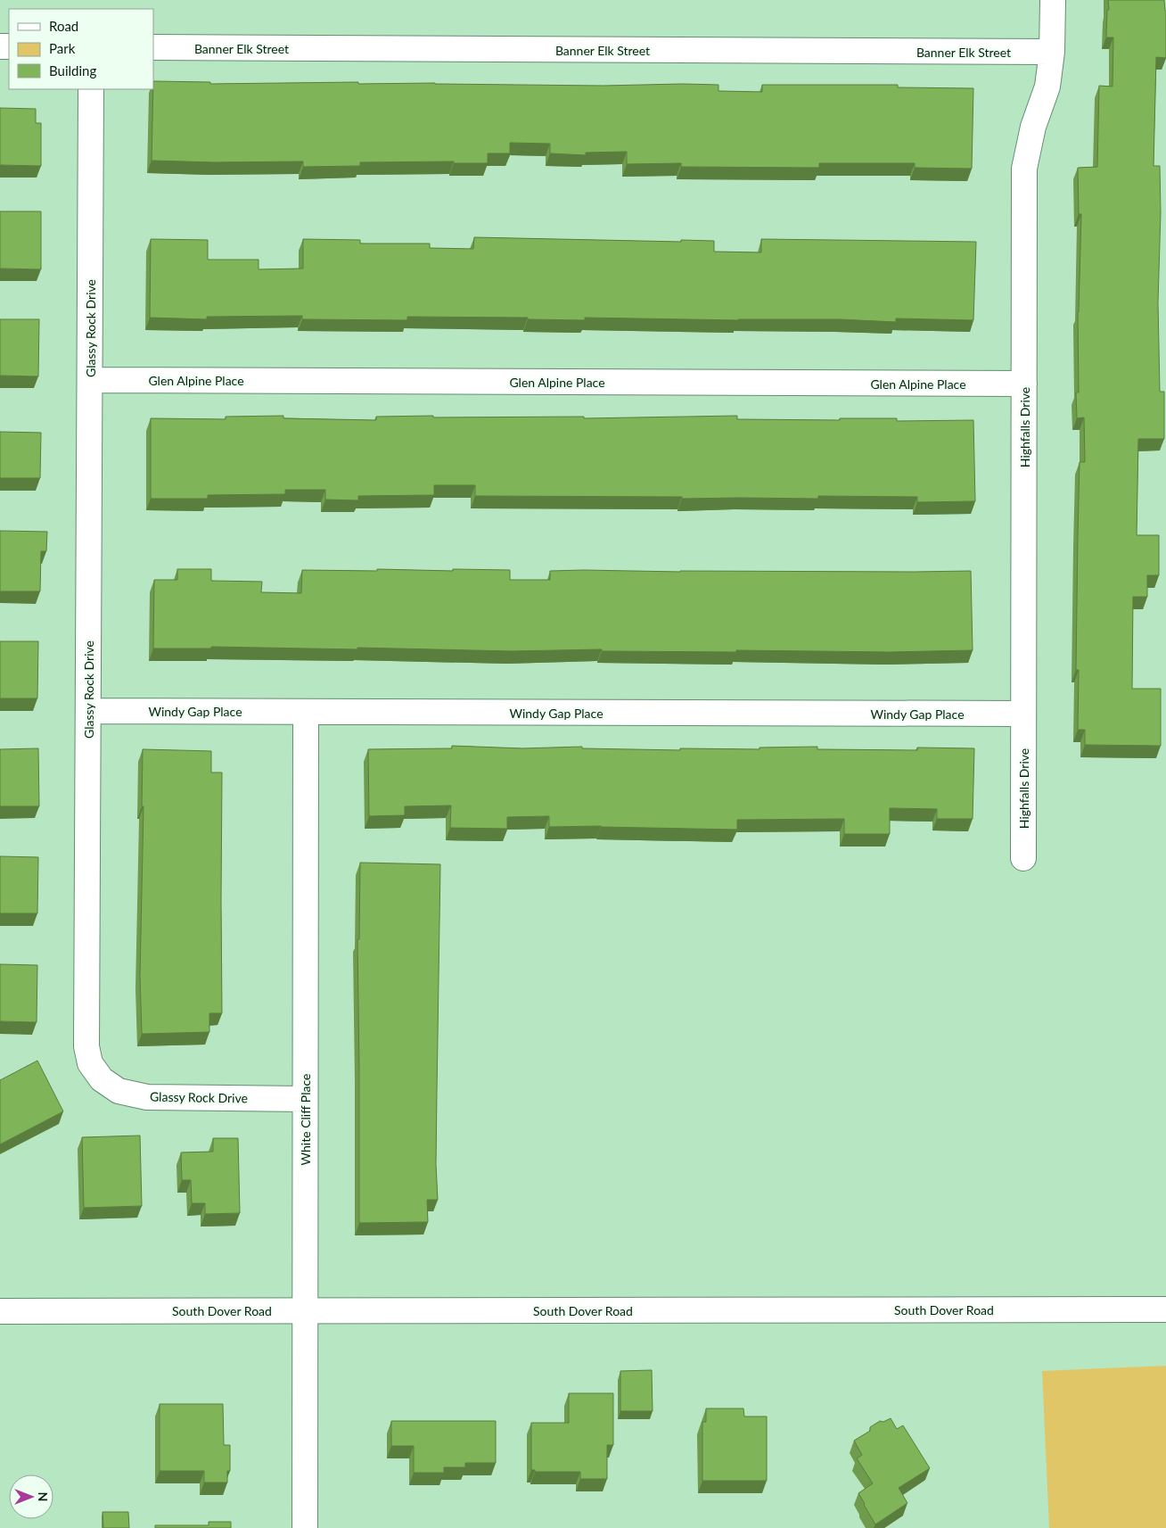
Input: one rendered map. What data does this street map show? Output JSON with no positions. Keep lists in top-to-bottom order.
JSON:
{
  "streets": {
    "street": [
      "Banner Elk Street",
      "Glassy Rock Drive",
      "Glen Alpine Place",
      "Highfalls Drive",
      "Windy Gap Place",
      "White Cliff Place",
      "South Dover Road"
    ]
  },
  "crossings": [
    ["Banner Elk Street", "Highfalls Drive"],
    ["Glassy Rock Drive", "Glen Alpine Place"],
    ["Glassy Rock Drive", "Windy Gap Place"],
    ["Glassy Rock Drive", "White Cliff Place"],
    ["Glen Alpine Place", "Highfalls Drive"],
    ["Highfalls Drive", "Windy Gap Place"],
    ["Windy Gap Place", "White Cliff Place"],
    ["White Cliff Place", "South Dover Road"]
  ],
  "legend": ["Road", "Park", "Building"],
  "north": "right"
}
